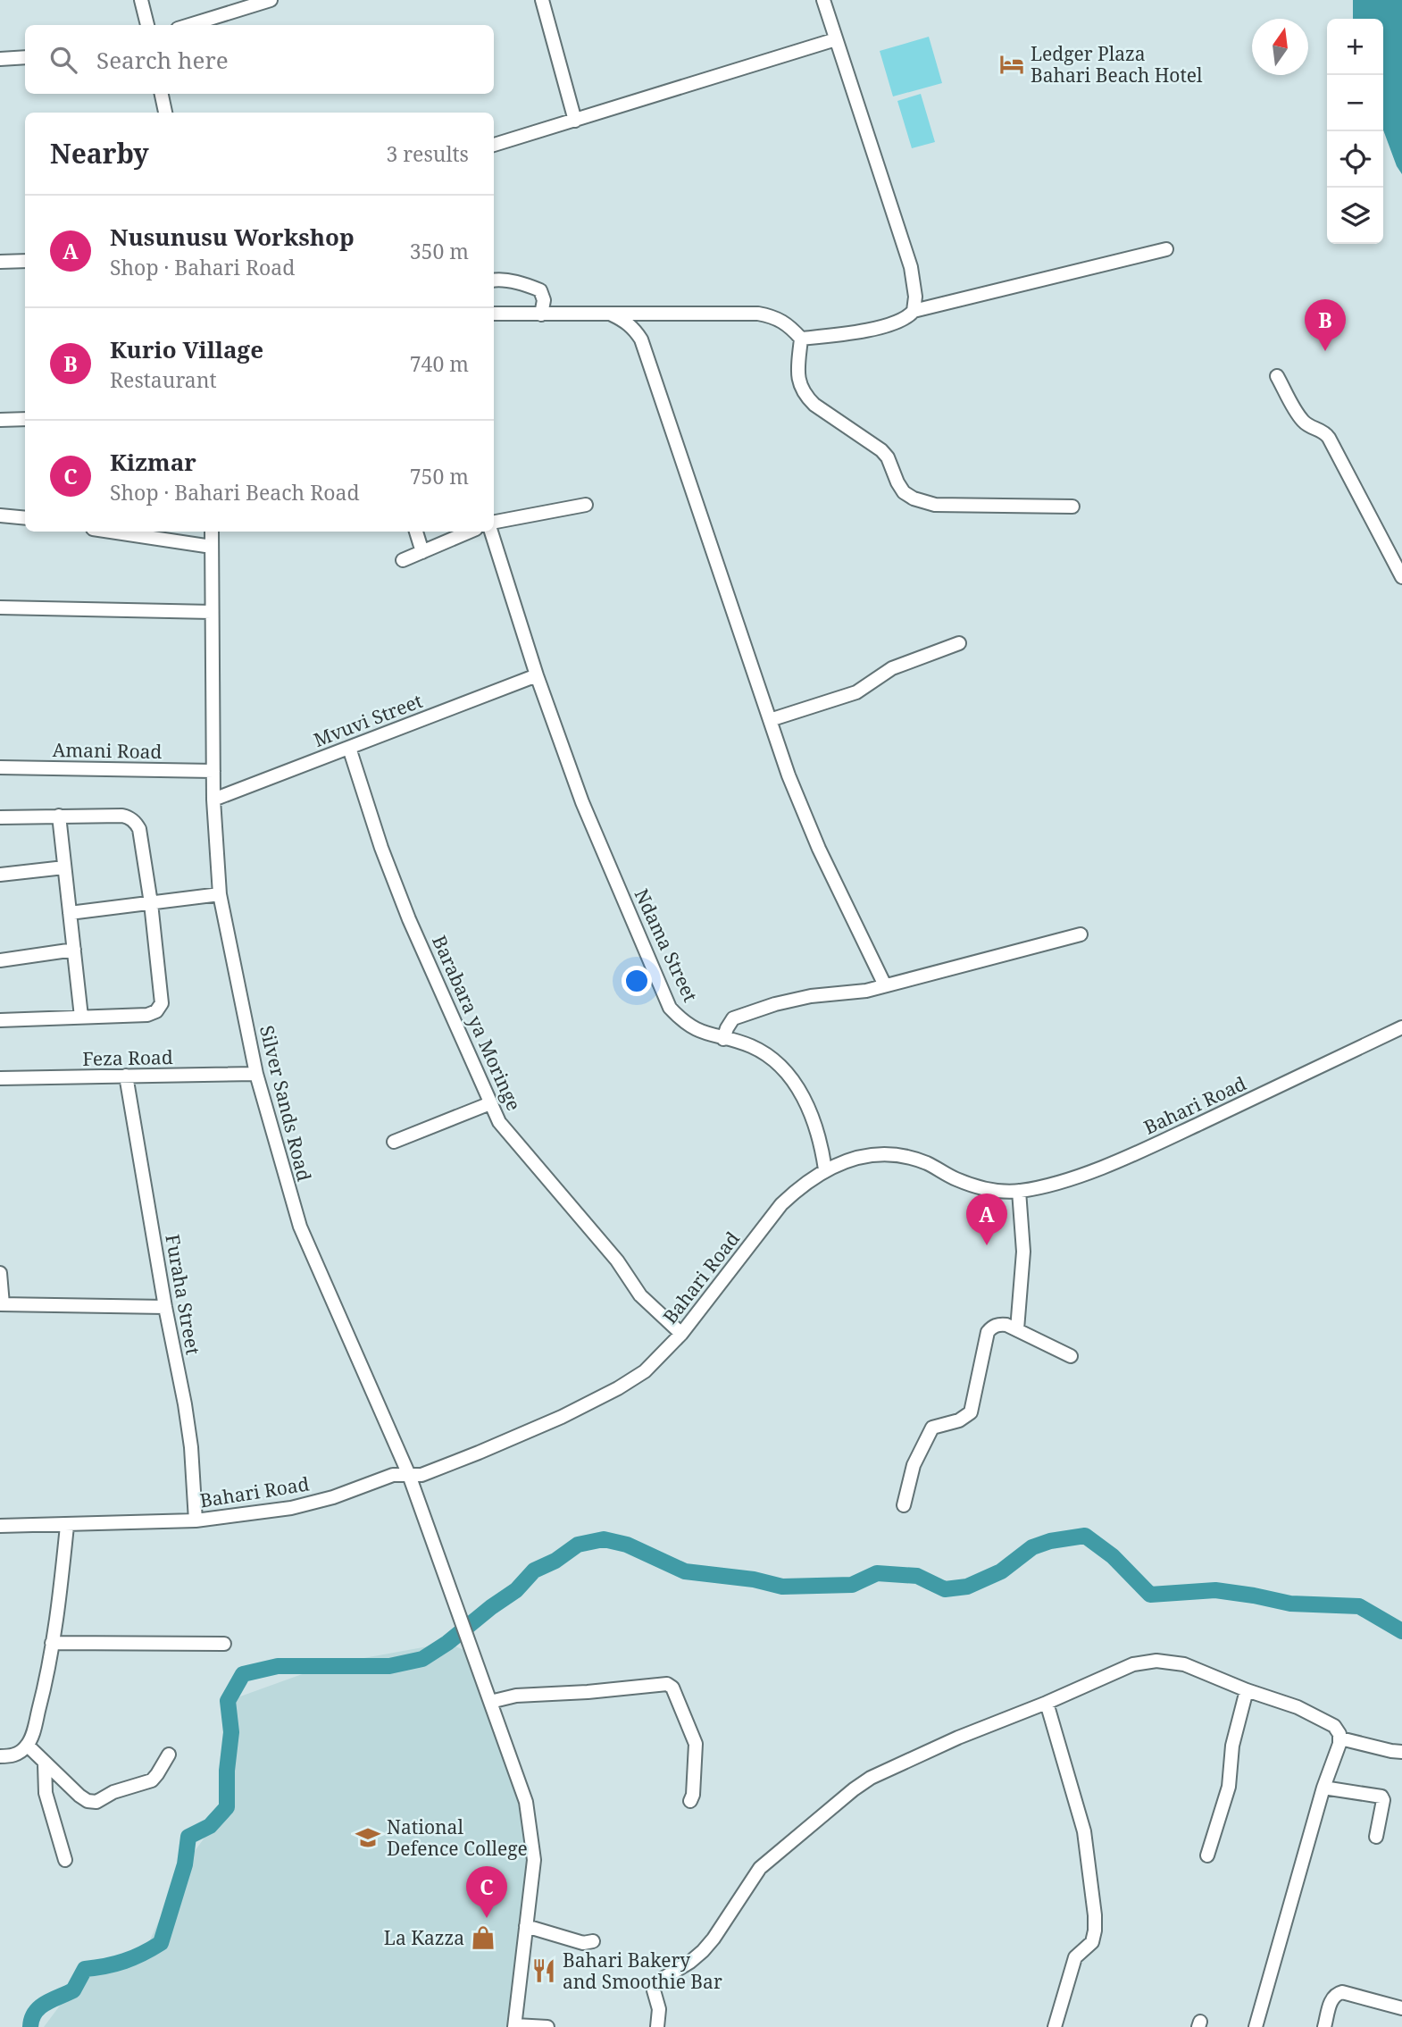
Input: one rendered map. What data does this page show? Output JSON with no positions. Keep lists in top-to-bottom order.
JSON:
{
  "streets": {
    "street": [
      "Mvuvi Street",
      "Amani Road",
      "Ndama Street",
      "Barabara ya Moringe",
      "Feza Road",
      "Silver Sands Road",
      "Bahari Road",
      "Furaha Street"
    ]
  },
  "crossings": [
    ["Mvuvi Street", "Ndama Street"],
    ["Mvuvi Street", "Barabara ya Moringe"],
    ["Mvuvi Street", "Silver Sands Road"],
    ["Amani Road", "Silver Sands Road"],
    ["Ndama Street", "Bahari Road"],
    ["Barabara ya Moringe", "Bahari Road"],
    ["Feza Road", "Silver Sands Road"],
    ["Feza Road", "Furaha Street"],
    ["Silver Sands Road", "Bahari Road"],
    ["Bahari Road", "Furaha Street"]
  ],
  "places": {
    "hotel": ["Ledger Plaza Bahari Beach Hotel"],
    "school or university": ["National Defence College"],
    "shop": ["La Kazza"],
    "restaurant": ["Bahari Bakery and Smoothie Bar"]
  },
  "north": "top",
  "page": {
    "map_buttons": ["+", "−"],
    "search": "Search here",
    "heading": ["Nearby", "3 results"],
    "list": [
      {
        "mark": "A",
        "name": "Nusunusu Workshop",
        "note": "Shop · Bahari Road",
        "value": "350 m"
      },
      {
        "mark": "B",
        "name": "Kurio Village",
        "note": "Restaurant",
        "value": "740 m"
      },
      {
        "mark": "C",
        "name": "Kizmar",
        "note": "Shop · Bahari Beach Road",
        "value": "750 m"
      }
    ],
    "pins": ["B", "A", "C"]
  }
}
